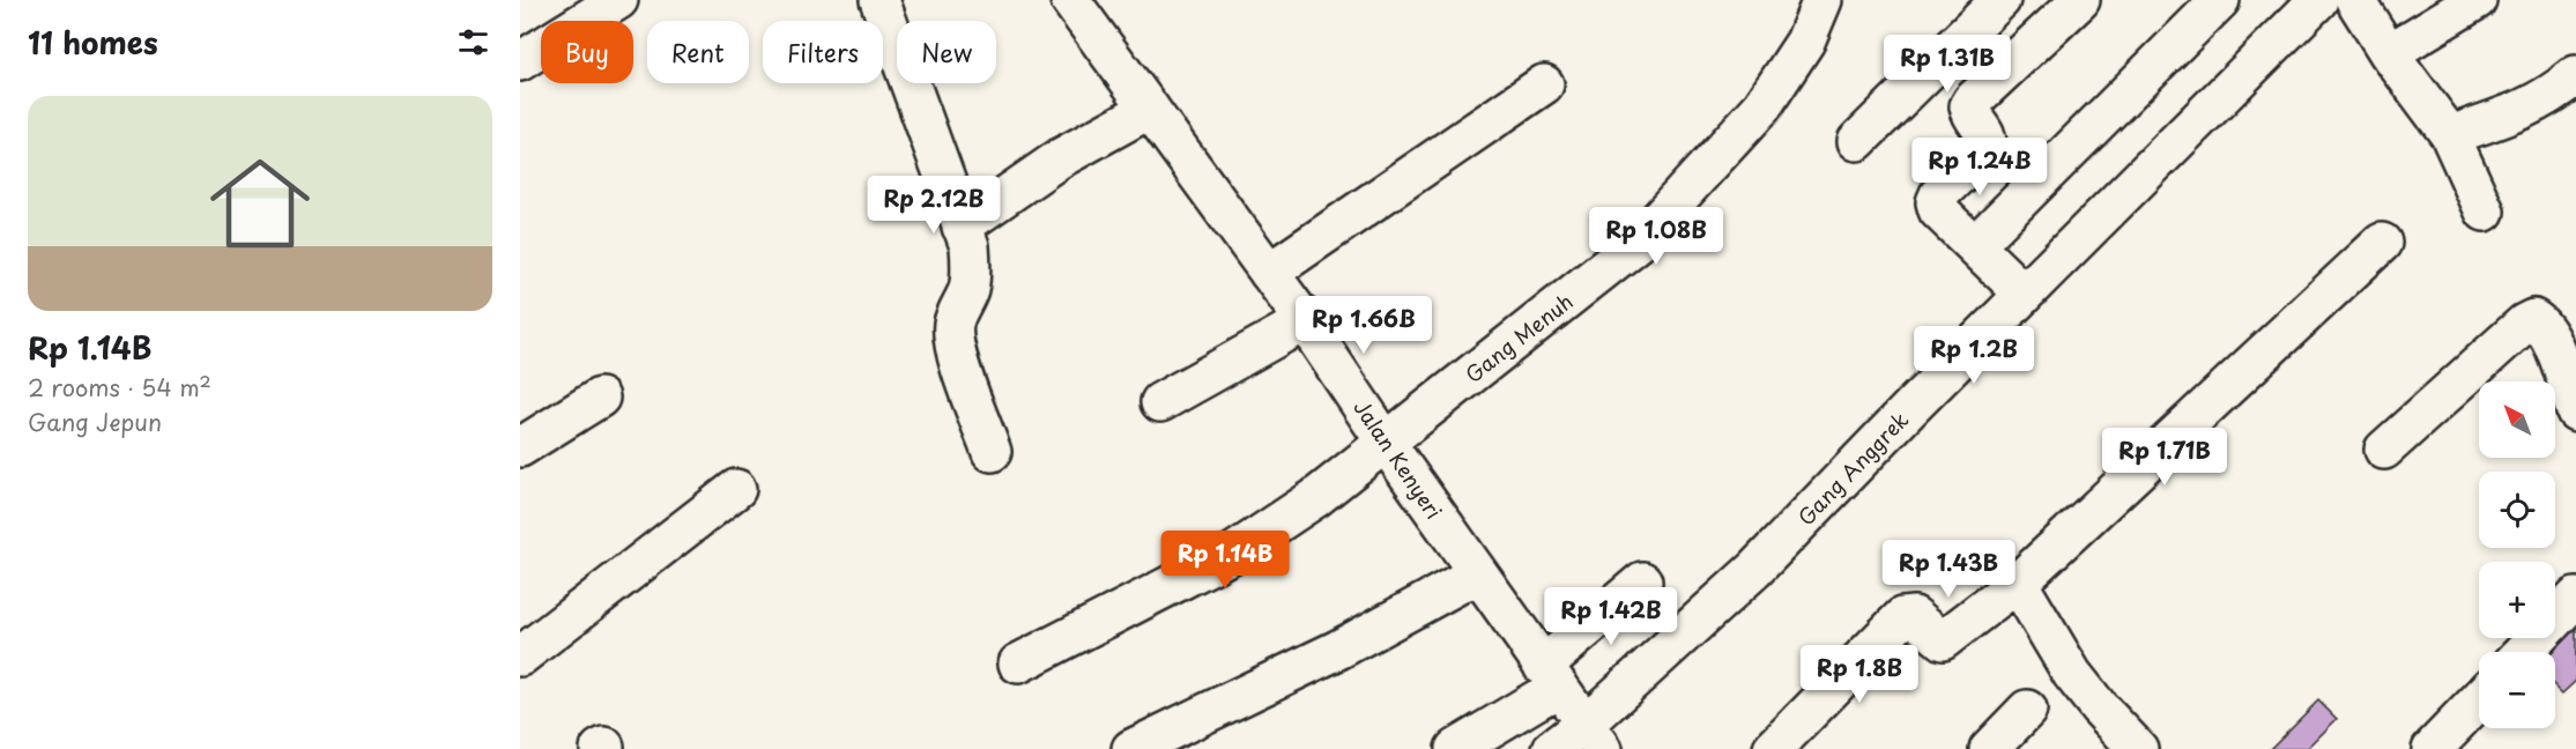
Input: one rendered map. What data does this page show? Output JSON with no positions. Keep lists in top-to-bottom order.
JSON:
{
  "streets": {
    "street": ["Gang Menuh", "Jalan Kenyeri", "Gang Anggrek"]
  },
  "crossings": [
    ["Gang Menuh", "Jalan Kenyeri"],
    ["Jalan Kenyeri", "Gang Anggrek"]
  ],
  "north": "top left",
  "page": {
    "heading": "11 homes",
    "chip": [
      "Buy",
      "Rent",
      "Filters",
      "New"
    ],
    "price": [
      "Rp 1.31B",
      "Rp 1.24B",
      "Rp 2.12B",
      "Rp 1.08B",
      "Rp 1.66B",
      "Rp 1.2B",
      "Rp 1.71B",
      "Rp 1.14B",
      "Rp 1.43B",
      "Rp 1.42B",
      "Rp 1.8B"
    ],
    "list": [
      {
        "name": "Rp 1.14B",
        "note": "2 rooms · 54 m² · Gang Jepun"
      }
    ],
    "map_buttons": ["+", "−"]
  }
}
